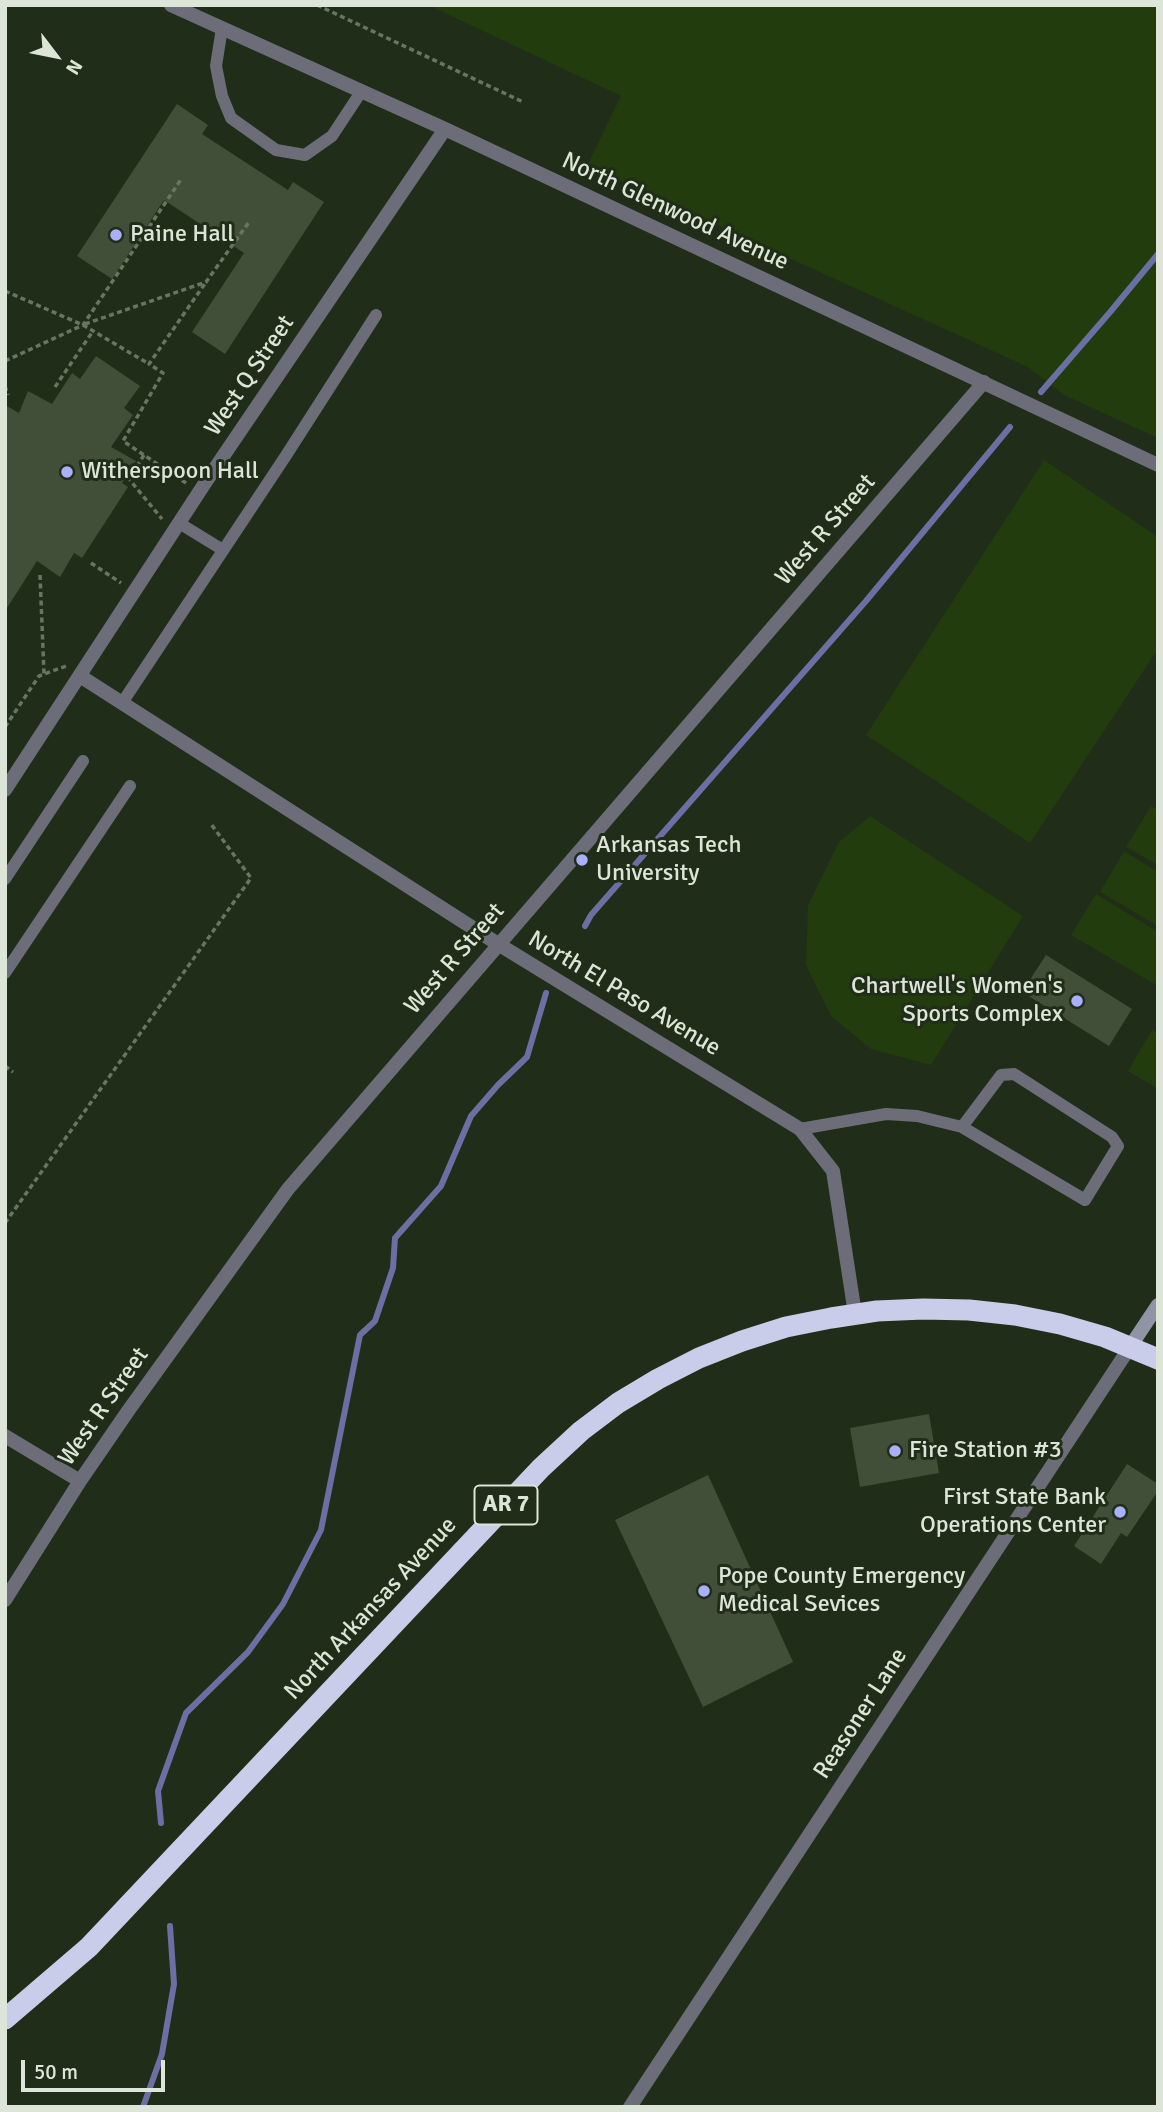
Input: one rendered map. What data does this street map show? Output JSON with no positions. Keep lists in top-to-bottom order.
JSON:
{
  "streets": {
    "highway": ["AR 7", "North Arkansas Avenue"],
    "street": [
      "North Glenwood Avenue",
      "West Q Street",
      "West R Street",
      "North El Paso Avenue",
      "Reasoner Lane"
    ]
  },
  "crossings": [
    ["North Glenwood Avenue", "West Q Street"],
    ["North Glenwood Avenue", "West R Street"],
    ["West Q Street", "North El Paso Avenue"],
    ["West R Street", "North El Paso Avenue"],
    ["North El Paso Avenue", "North Arkansas Avenue"],
    ["North Arkansas Avenue", "Reasoner Lane"]
  ],
  "places": [
    "Paine Hall",
    "Witherspoon Hall",
    "Arkansas Tech University",
    "Chartwell's Women's Sports Complex",
    "Fire Station #3",
    "First State Bank Operations Center",
    "Pope County Emergency Medical Sevices"
  ],
  "scale_bar": "50 m",
  "north": "bottom right"
}
